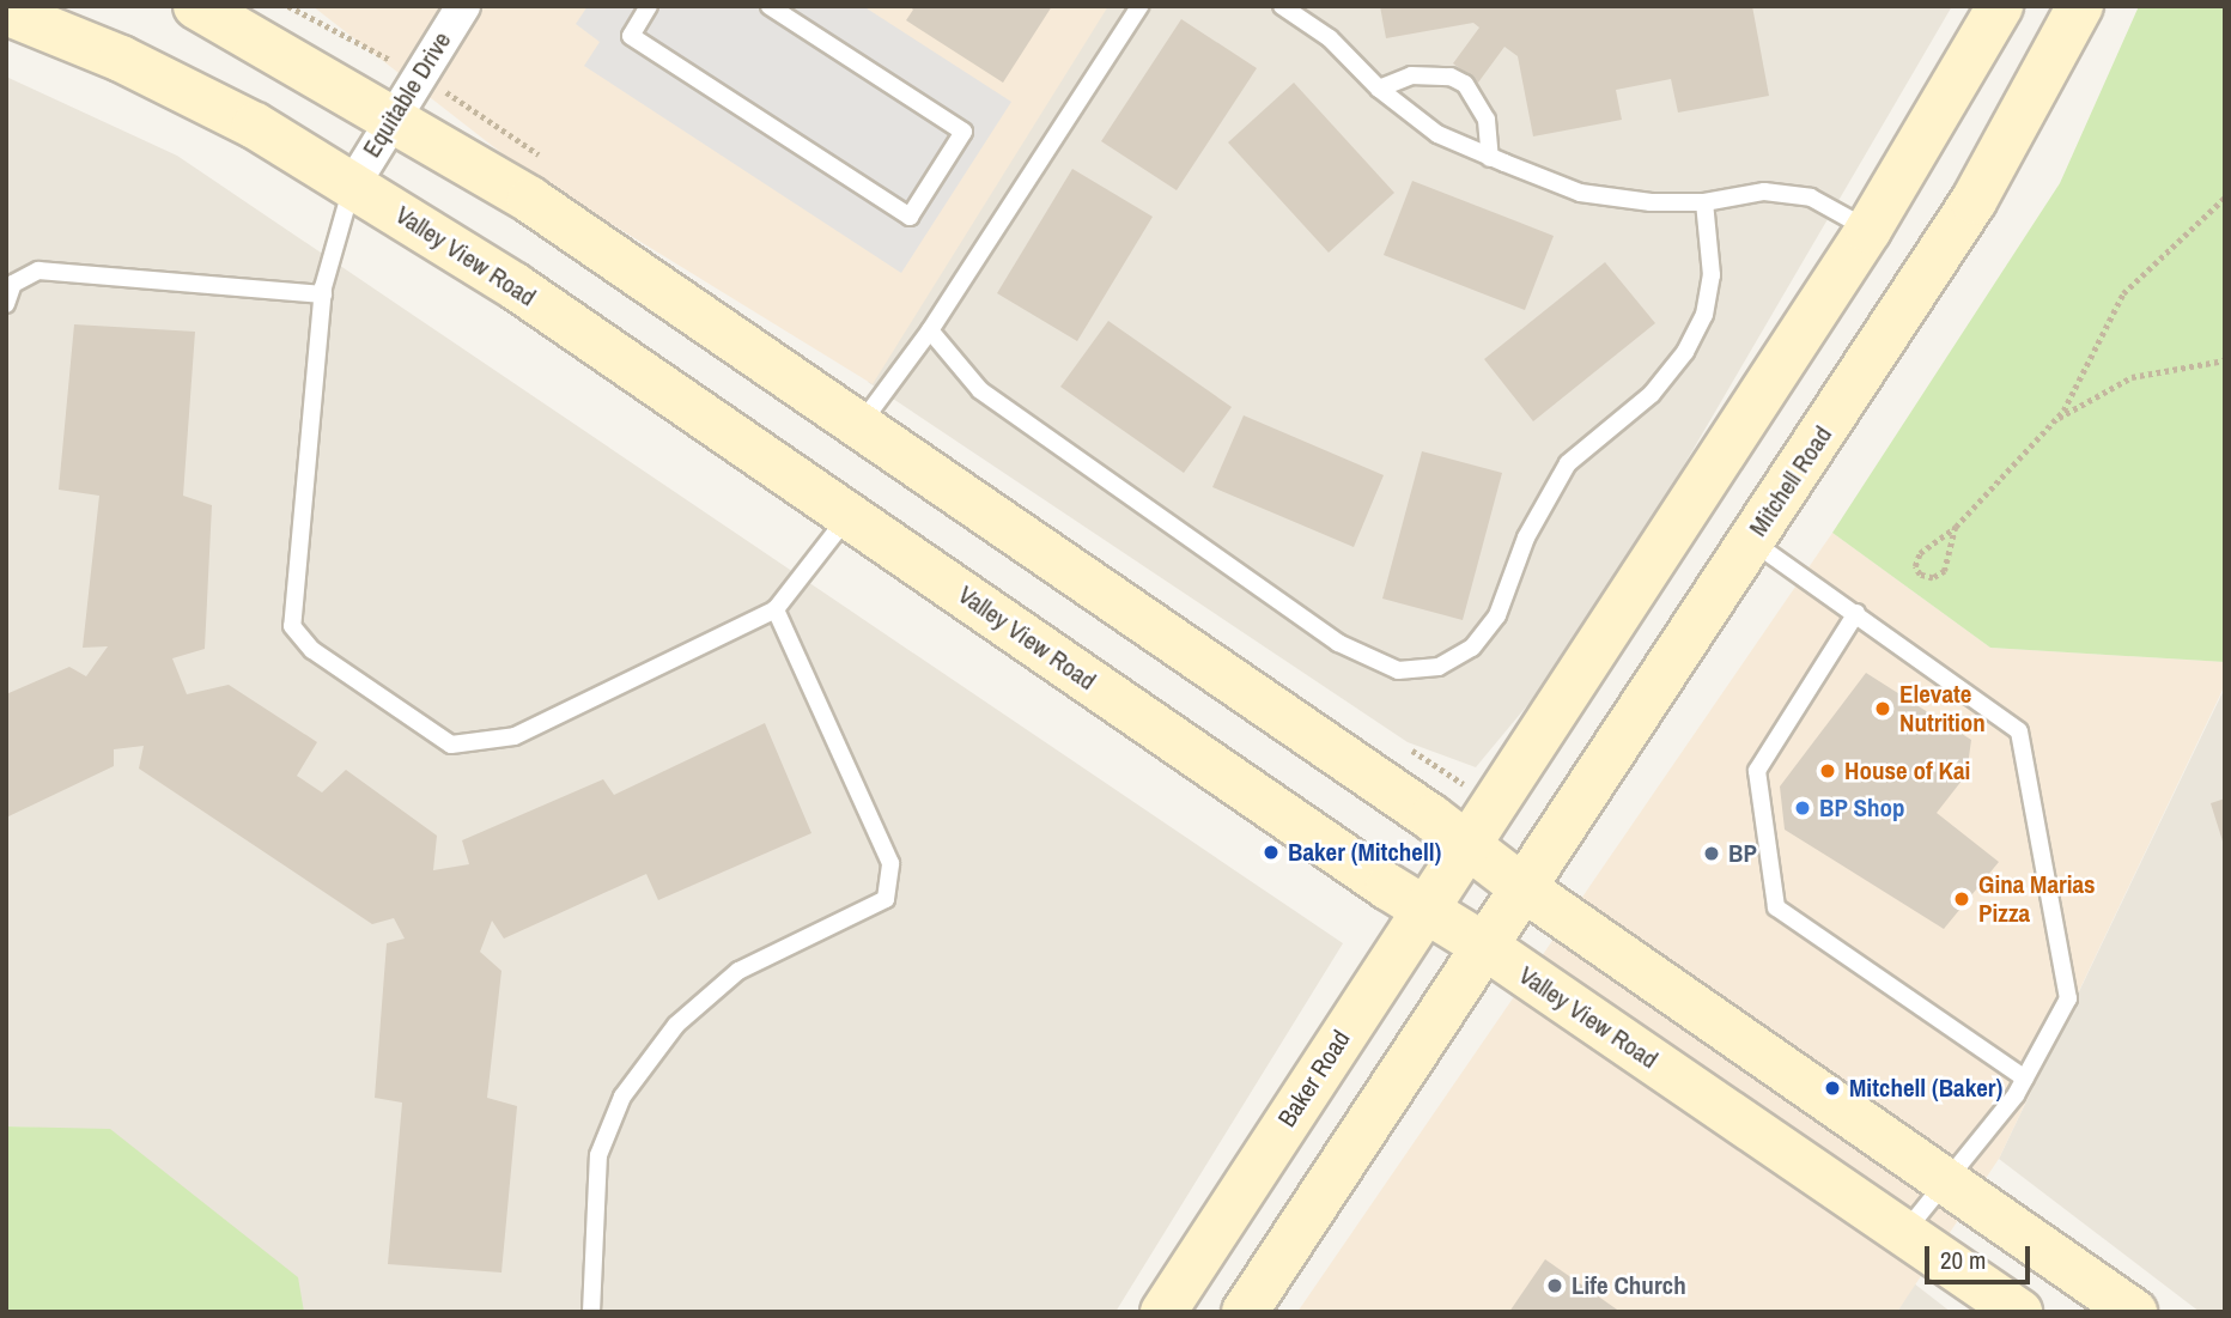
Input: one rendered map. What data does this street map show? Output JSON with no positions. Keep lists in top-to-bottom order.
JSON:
{
  "streets": {
    "main road": ["Valley View Road", "Mitchell Road", "Baker Road"],
    "street": ["Equitable Drive"]
  },
  "crossings": [
    ["Equitable Drive", "Valley View Road"],
    ["Valley View Road", "Mitchell Road"],
    ["Valley View Road", "Baker Road"]
  ],
  "places": [
    "Elevate Nutrition",
    "House of Kai",
    "BP Shop",
    "Baker (Mitchell)",
    "BP",
    "Gina Marias Pizza",
    "Mitchell (Baker)",
    "Life Church"
  ],
  "scale_bar": "20 m"
}
